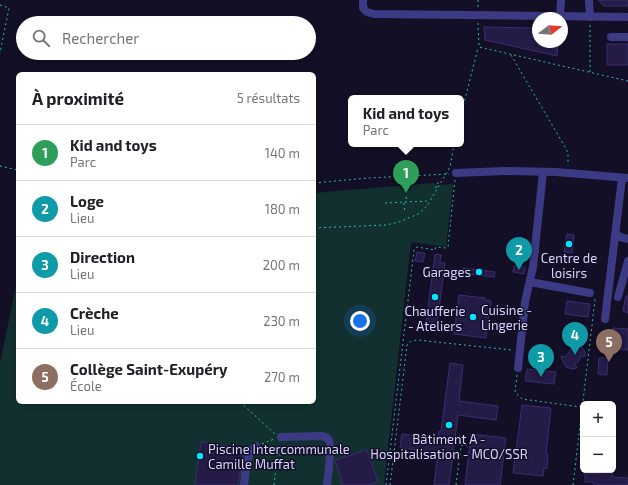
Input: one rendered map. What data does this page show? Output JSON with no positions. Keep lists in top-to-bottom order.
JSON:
{
  "places": [
    "Centre de loisirs",
    "Garages",
    "Chaufferie - Ateliers",
    "Cuisine - Lingerie",
    "Bâtiment A - Hospitalisation - MCO/SSR",
    "Piscine Intercommunale Camille Muffat"
  ],
  "north": "right",
  "page": {
    "search": "Rechercher",
    "heading": ["À proximité", "5 résultats"],
    "popup": ["Kid and toys", "Parc"],
    "list": [
      {
        "mark": "1",
        "name": "Kid and toys",
        "note": "Parc",
        "value": "140 m"
      },
      {
        "mark": "2",
        "name": "Loge",
        "note": "Lieu",
        "value": "180 m"
      },
      {
        "mark": "3",
        "name": "Direction",
        "note": "Lieu",
        "value": "200 m"
      },
      {
        "mark": "4",
        "name": "Crèche",
        "note": "Lieu",
        "value": "230 m"
      },
      {
        "mark": "5",
        "name": "Collège Saint-Exupéry",
        "note": "École",
        "value": "270 m"
      }
    ],
    "pins": [
      "1",
      "2",
      "4",
      "5",
      "3"
    ],
    "map_buttons": ["+", "−"]
  }
}
